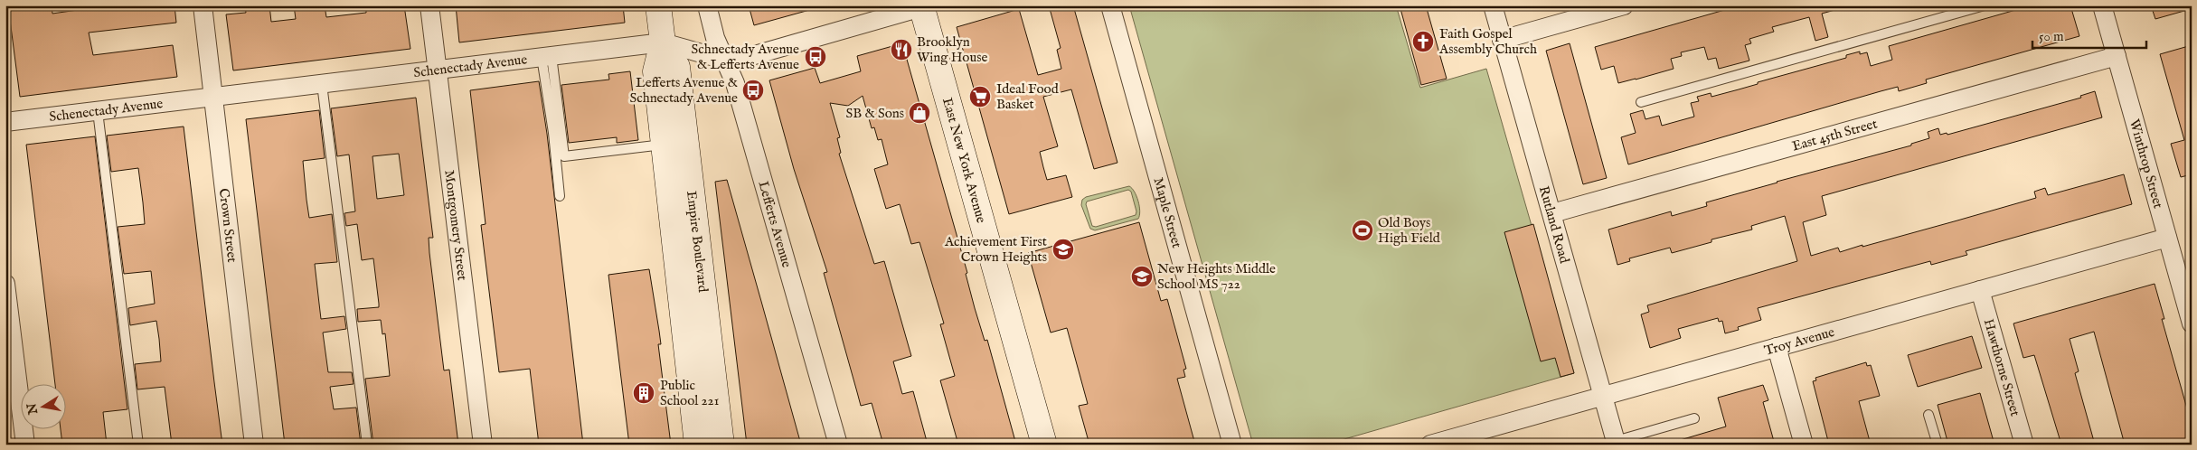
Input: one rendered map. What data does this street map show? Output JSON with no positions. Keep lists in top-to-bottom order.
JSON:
{
  "streets": {
    "main road": ["East New York Avenue", "Empire Boulevard"],
    "street": [
      "Schenectady Avenue",
      "East 45th Street",
      "Winthrop Street",
      "Maple Street",
      "Lefferts Avenue",
      "Crown Street",
      "Montgomery Street",
      "Rutland Road",
      "Troy Avenue",
      "Hawthorne Street"
    ]
  },
  "crossings": [
    ["Schenectady Avenue", "East New York Avenue"],
    ["Schenectady Avenue", "Lefferts Avenue"],
    ["Schenectady Avenue", "Crown Street"],
    ["Schenectady Avenue", "Montgomery Street"],
    ["Schenectady Avenue", "Empire Boulevard"],
    ["East 45th Street", "Winthrop Street"],
    ["East 45th Street", "Rutland Road"],
    ["Winthrop Street", "Troy Avenue"],
    ["Rutland Road", "Troy Avenue"],
    ["Troy Avenue", "Hawthorne Street"]
  ],
  "places": {
    "church": ["Faith Gospel Assembly Church"],
    "restaurant": ["Brooklyn Wing House"],
    "bus stop": ["Schnectady Avenue & Lefferts Avenue", "Lefferts Avenue & Schnectady Avenue"],
    "supermarket": ["Ideal Food Basket"],
    "shop": ["SB & Sons"],
    "sports": ["Old Boys High Field"],
    "school or university": ["Achievement First Crown Heights", "New Heights Middle School MS 722"],
    "building": ["Public School 221"]
  },
  "scale_bar": "50 m",
  "north": "left"
}
